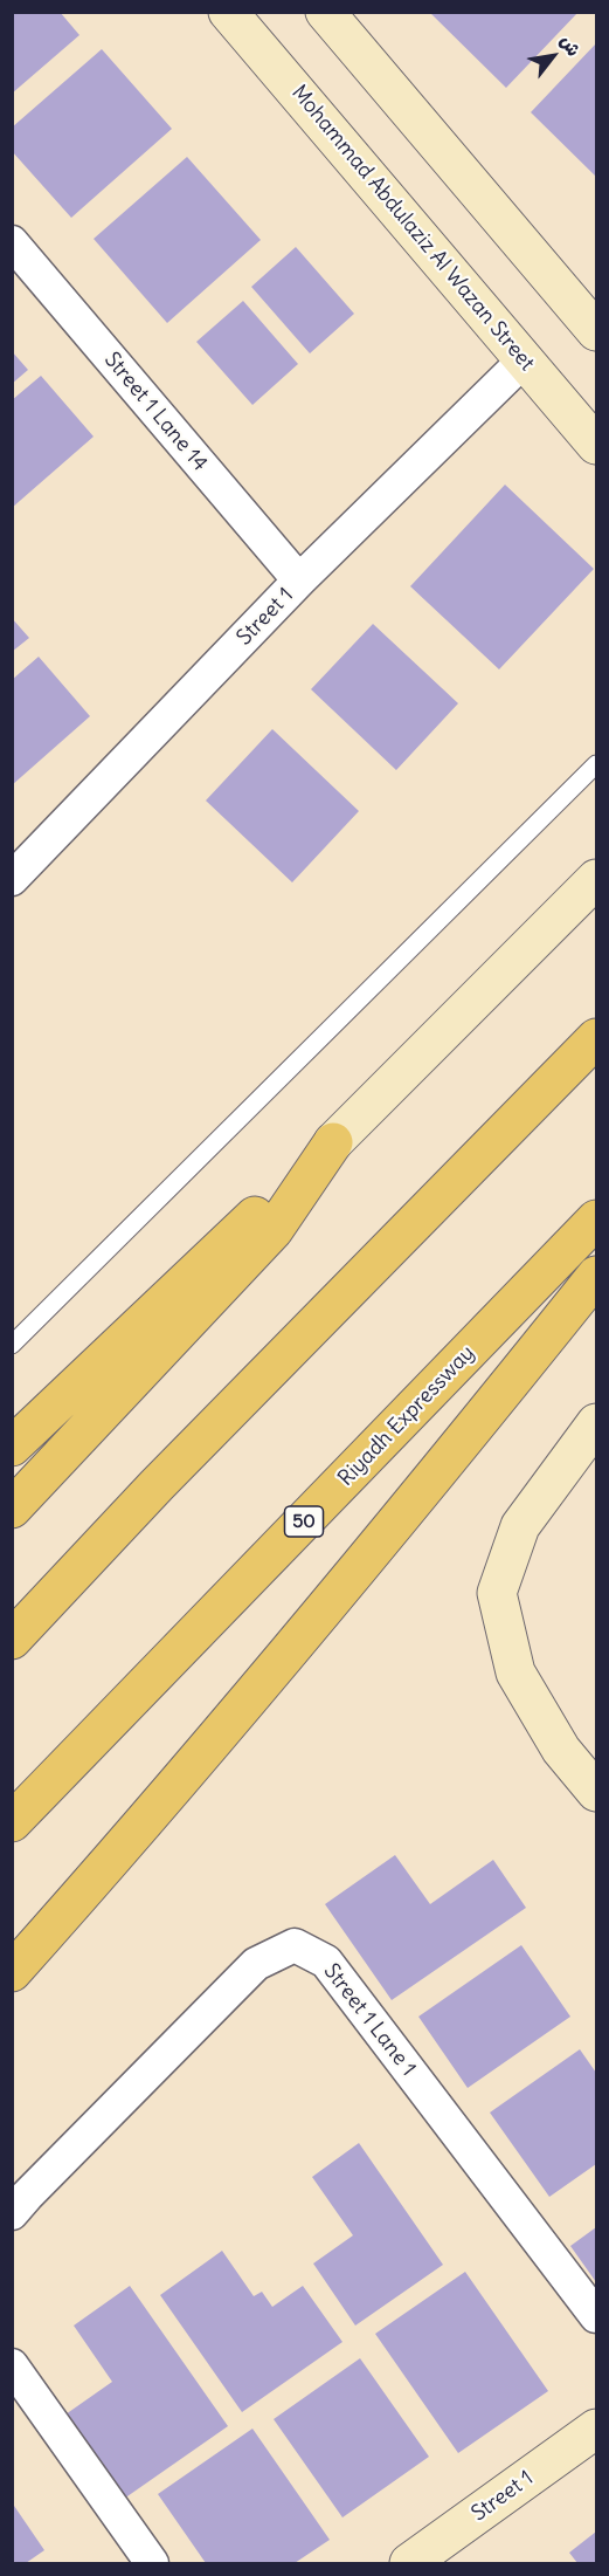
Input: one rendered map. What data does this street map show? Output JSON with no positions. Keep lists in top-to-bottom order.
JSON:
{
  "streets": {
    "highway": ["Riyadh Expressway", "50"],
    "street": [
      "Mohammad Abdulaziz Al Wazan Street",
      "Street 1 Lane 14",
      "Street 1",
      "Street 1 Lane 1"
    ]
  },
  "crossings": [
    ["Mohammad Abdulaziz Al Wazan Street", "Street 1"],
    ["Street 1 Lane 14", "Street 1"]
  ],
  "north": "top right"
}
